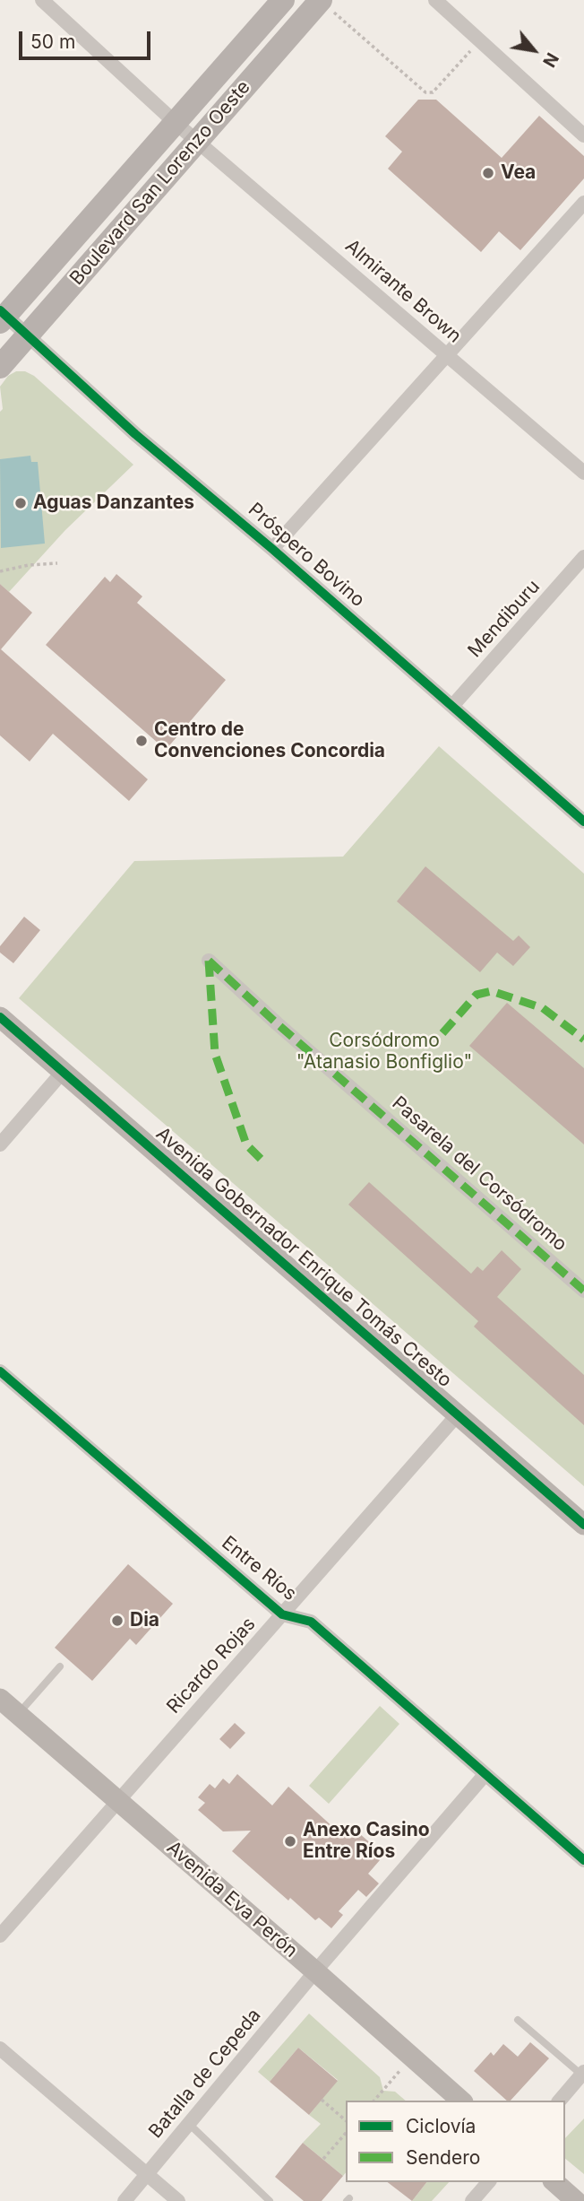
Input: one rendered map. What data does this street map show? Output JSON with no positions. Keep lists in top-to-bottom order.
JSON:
{
  "streets": {
    "main road": ["Boulevard San Lorenzo Oeste"],
    "street": [
      "Almirante Brown",
      "Próspero Bovino",
      "Mendiburu",
      "Pasarela del Corsódromo",
      "Avenida Gobernador Enrique Tomás Cresto",
      "Entre Ríos",
      "Ricardo Rojas",
      "Avenida Eva Perón",
      "Batalla de Cepeda"
    ]
  },
  "crossings": [
    ["Boulevard San Lorenzo Oeste", "Almirante Brown"],
    ["Boulevard San Lorenzo Oeste", "Próspero Bovino"],
    ["Próspero Bovino", "Mendiburu"],
    ["Avenida Gobernador Enrique Tomás Cresto", "Ricardo Rojas"],
    ["Entre Ríos", "Ricardo Rojas"],
    ["Entre Ríos", "Batalla de Cepeda"],
    ["Ricardo Rojas", "Avenida Eva Perón"],
    ["Avenida Eva Perón", "Batalla de Cepeda"]
  ],
  "parks": ["Corsódromo \"Atanasio Bonfiglio\""],
  "places": [
    "Vea",
    "Aguas Danzantes",
    "Centro de Convenciones Concordia",
    "Dia",
    "Anexo Casino Entre Ríos"
  ],
  "legend": ["Ciclovía", "Sendero"],
  "scale_bar": "50 m",
  "north": "bottom right"
}
